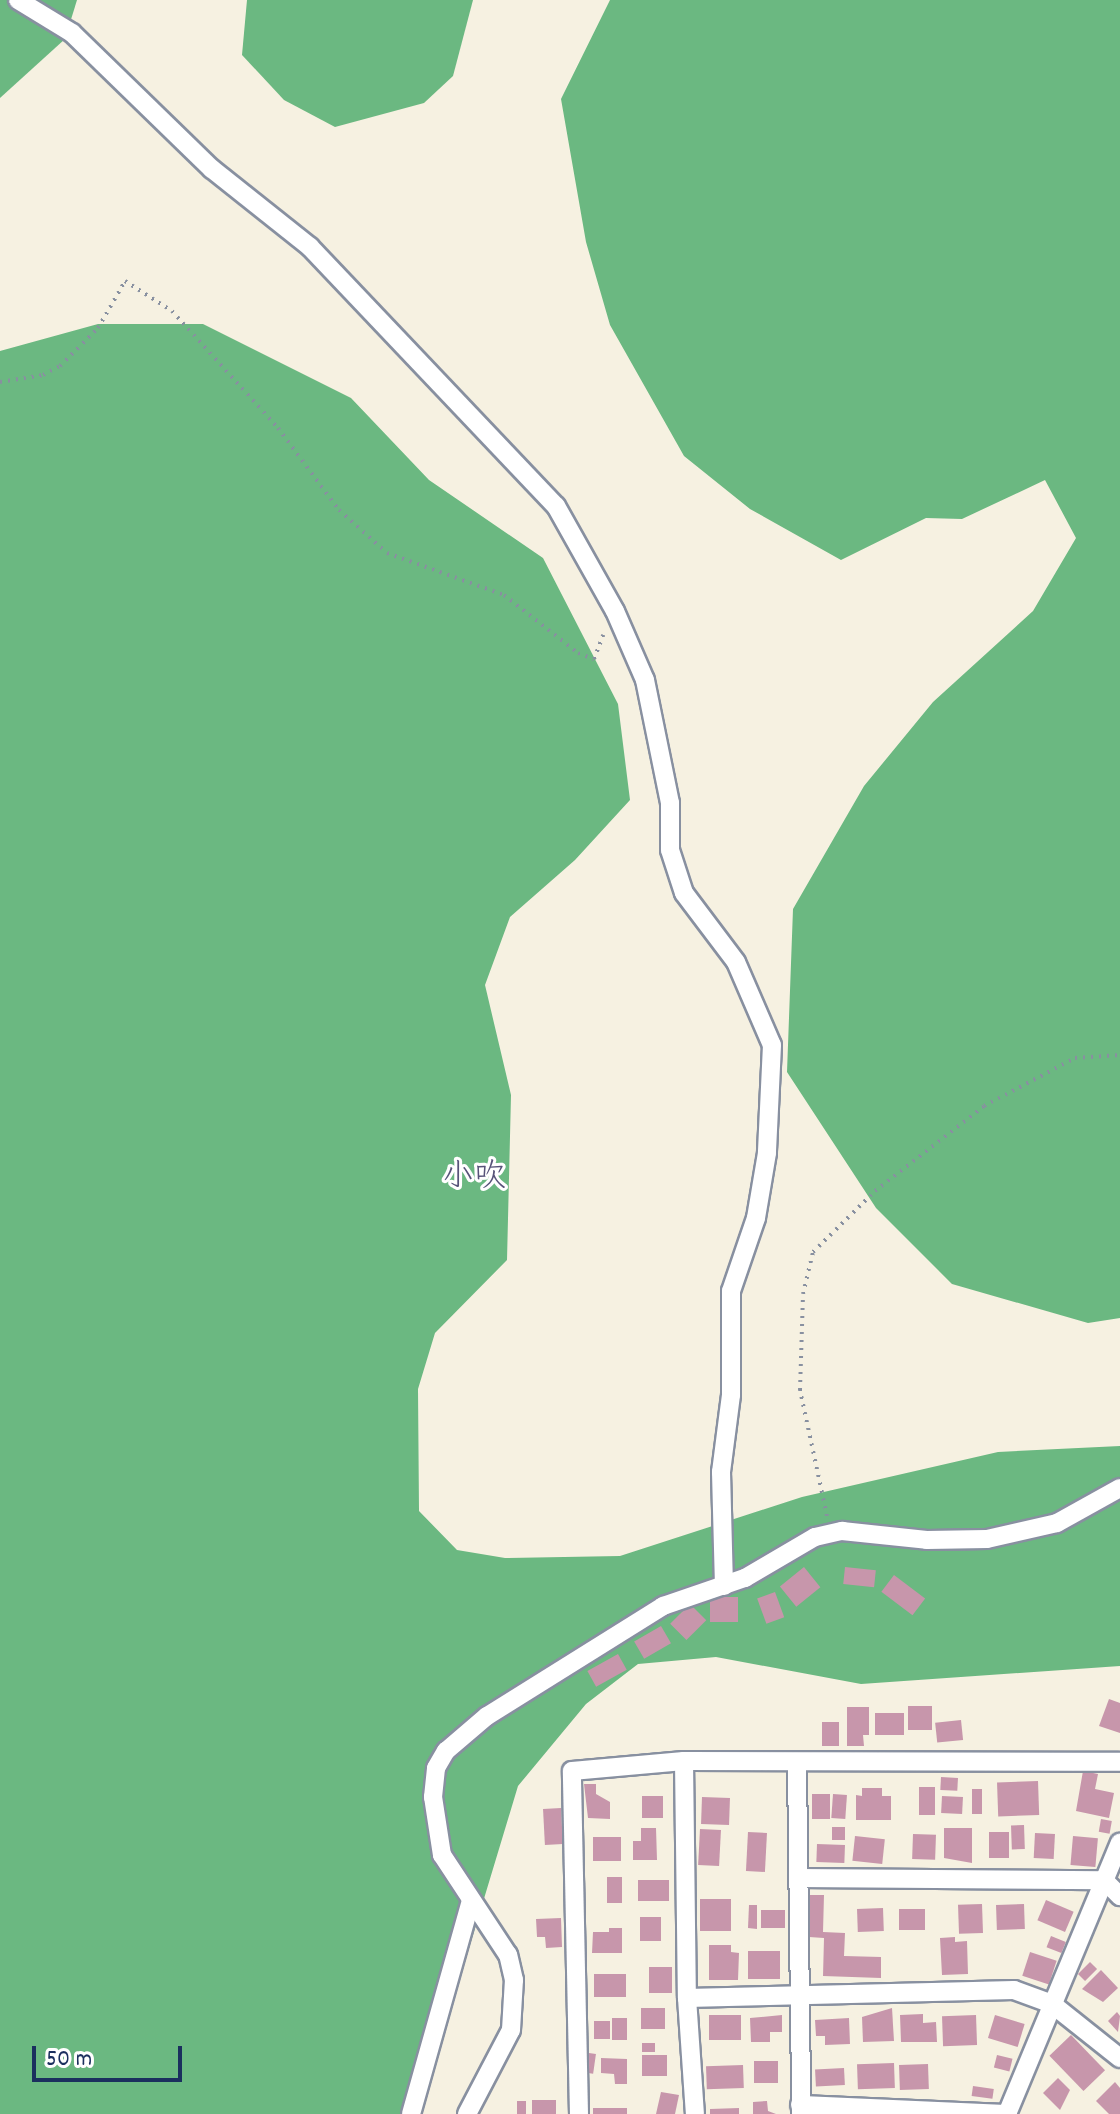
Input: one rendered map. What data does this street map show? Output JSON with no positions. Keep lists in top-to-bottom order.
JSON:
{
  "districts": ["小吹"],
  "scale_bar": "50 m"
}
